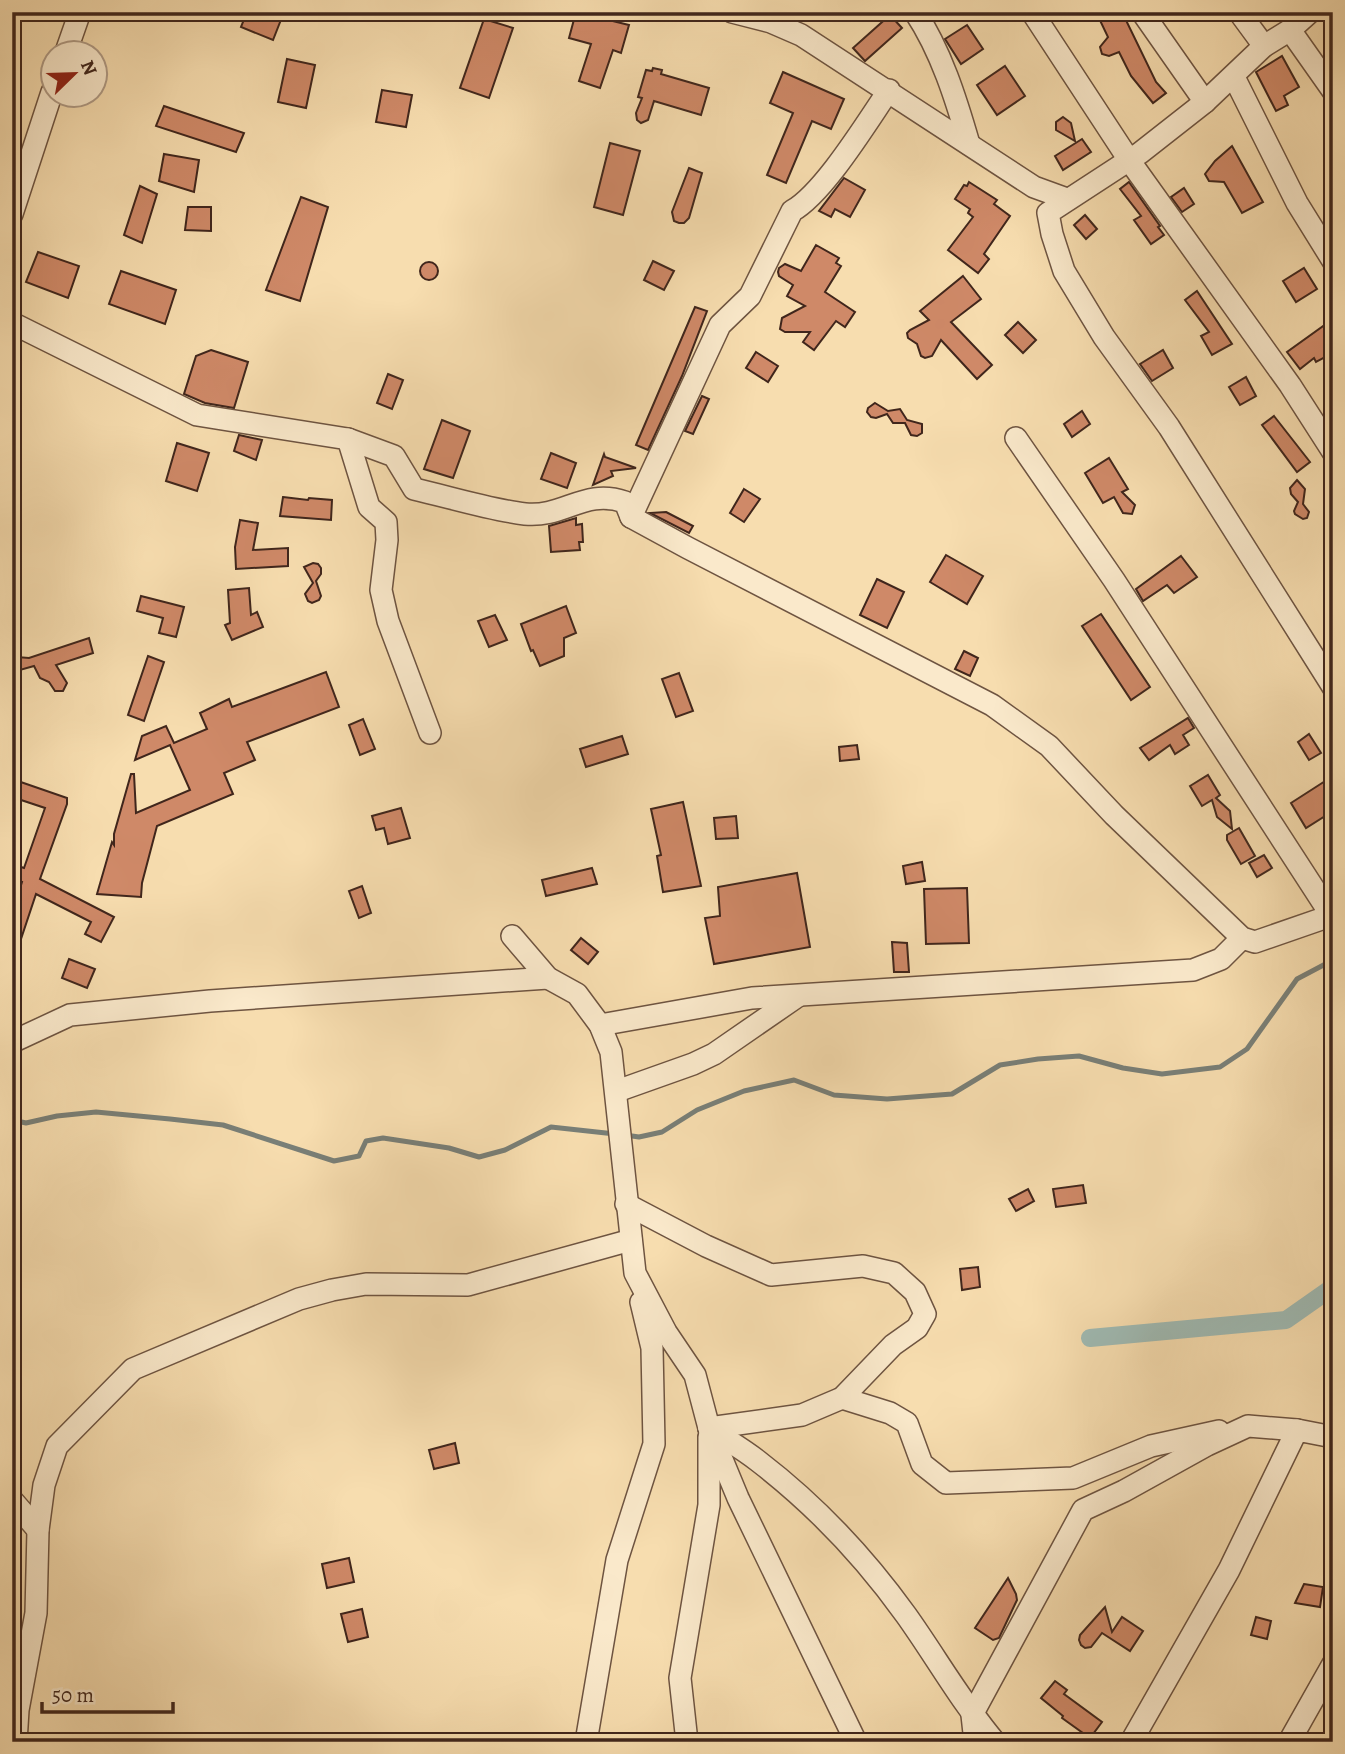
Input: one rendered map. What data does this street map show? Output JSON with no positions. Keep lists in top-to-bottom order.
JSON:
{
  "scale_bar": "50 m",
  "north": "top right"
}
